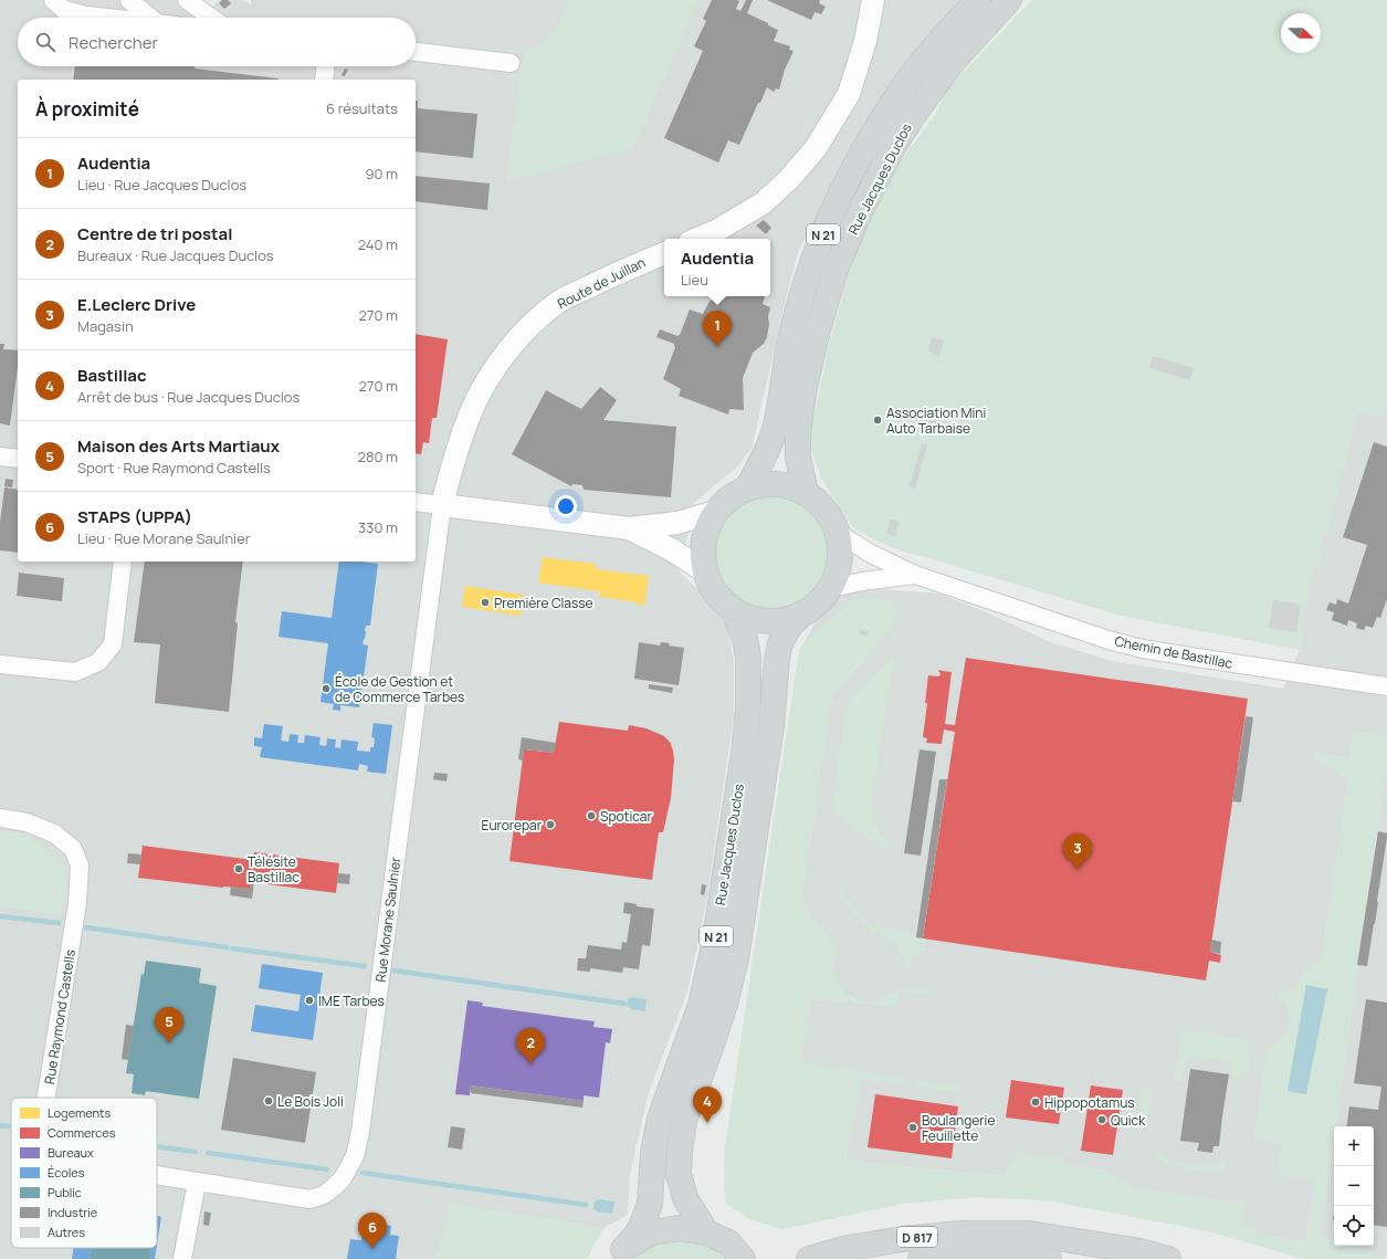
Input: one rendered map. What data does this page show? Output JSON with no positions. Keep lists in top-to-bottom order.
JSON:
{
  "streets": {
    "main road": ["Rue Jacques Duclos", "N 21", "D 817"],
    "street": [
      "Route de Juillan",
      "Chemin de Bastillac",
      "Rue Morane Saulnier",
      "Rue Raymond Castells"
    ]
  },
  "crossings": [
    ["Rue Jacques Duclos", "Chemin de Bastillac"],
    ["Route de Juillan", "Rue Morane Saulnier"],
    ["Rue Morane Saulnier", "Rue Raymond Castells"]
  ],
  "places": [
    "Association Mini Auto Tarbaise",
    "Première Classe",
    "École de Gestion et de Commerce Tarbes",
    "Spoticar",
    "Eurorepar",
    "Télésite Bastillac",
    "IME Tarbes",
    "Le Bois Joli",
    "Hippopotamus",
    "Quick",
    "Boulangerie Feuillette"
  ],
  "legend": [
    "Logements",
    "Commerces",
    "Bureaux",
    "Écoles",
    "Public",
    "Industrie",
    "Autres"
  ],
  "north": "right",
  "page": {
    "search": "Rechercher",
    "heading": ["À proximité", "6 résultats"],
    "list": [
      {
        "mark": "1",
        "name": "Audentia",
        "note": "Lieu · Rue Jacques Duclos",
        "value": "90 m"
      },
      {
        "mark": "2",
        "name": "Centre de tri postal",
        "note": "Bureaux · Rue Jacques Duclos",
        "value": "240 m"
      },
      {
        "mark": "3",
        "name": "E.Leclerc Drive",
        "note": "Magasin",
        "value": "270 m"
      },
      {
        "mark": "4",
        "name": "Bastillac",
        "note": "Arrêt de bus · Rue Jacques Duclos",
        "value": "270 m"
      },
      {
        "mark": "5",
        "name": "Maison des Arts Martiaux",
        "note": "Sport · Rue Raymond Castells",
        "value": "280 m"
      },
      {
        "mark": "6",
        "name": "STAPS (UPPA)",
        "note": "Lieu · Rue Morane Saulnier",
        "value": "330 m"
      }
    ],
    "popup": ["Audentia", "Lieu"],
    "pins": [
      "1",
      "3",
      "5",
      "2",
      "4",
      "6"
    ],
    "map_buttons": ["+", "−"]
  }
}
